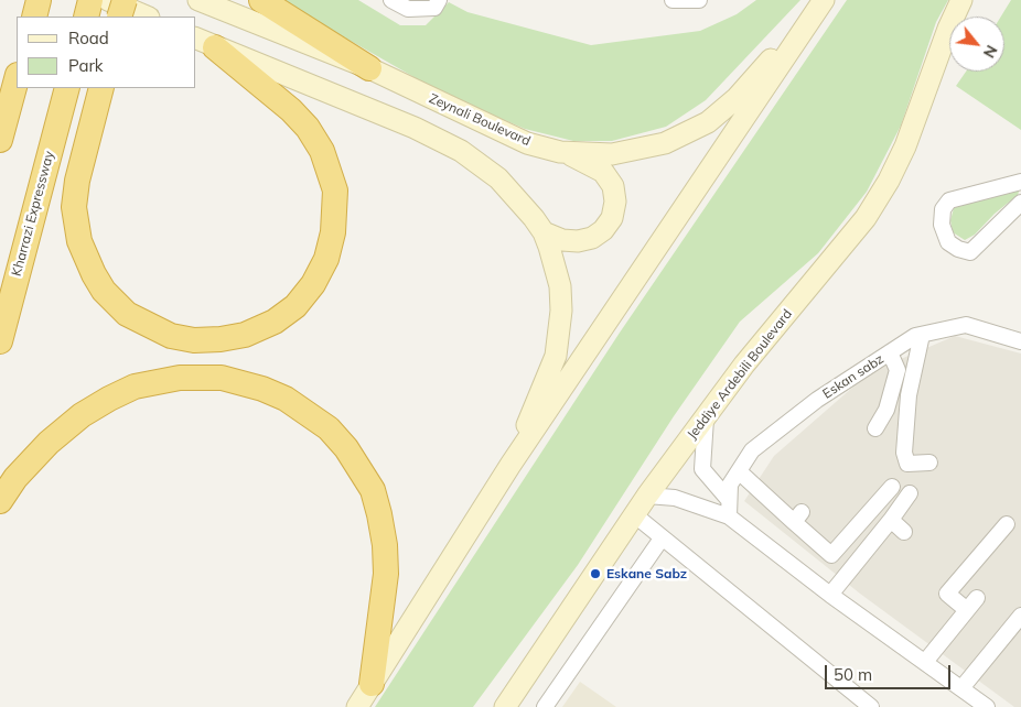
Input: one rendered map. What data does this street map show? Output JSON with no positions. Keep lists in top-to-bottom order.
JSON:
{
  "streets": {
    "highway": ["Kharrazi Expressway"],
    "main road": ["Zeynali Boulevard", "Jeddiye Ardebili Boulevard"],
    "street": ["Eskan sabz"]
  },
  "places": ["Eskane Sabz"],
  "legend": ["Road", "Park"],
  "scale_bar": "50 m",
  "north": "bottom right"
}
